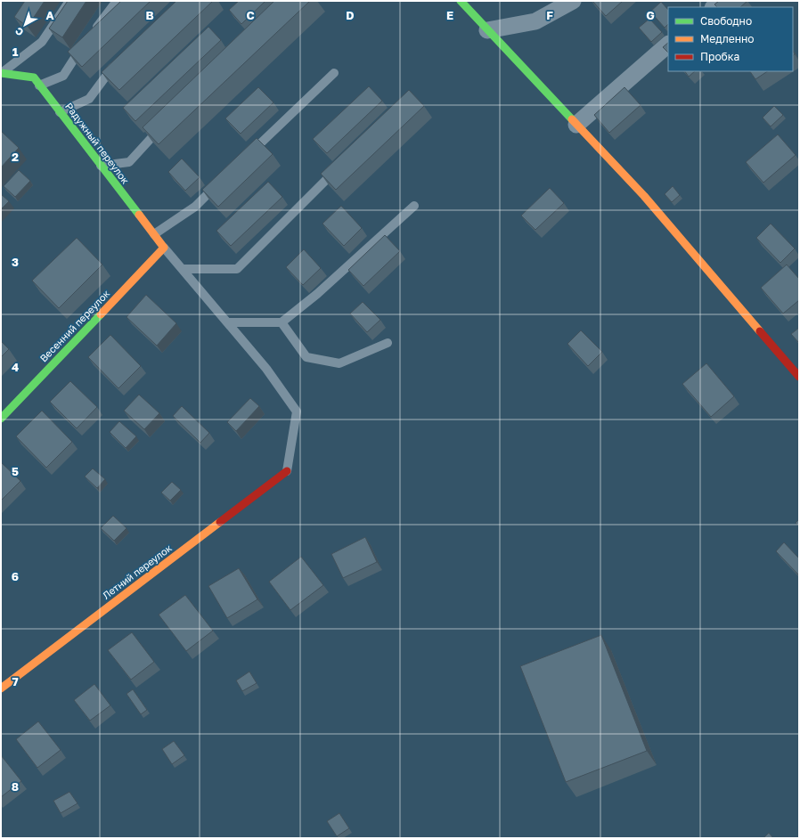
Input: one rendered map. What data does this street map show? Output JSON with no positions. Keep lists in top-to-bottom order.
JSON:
{
  "streets": {
    "street": ["Радужный переулок", "Весенний переулок", "Летний переулок"]
  },
  "crossings": [
    ["Радужный переулок", "Весенний переулок"]
  ],
  "legend": ["Свободно", "Медленно", "Пробка"],
  "north": "bottom left",
  "grid": {
    "columns": [
      "A",
      "B",
      "C",
      "D",
      "E",
      "F",
      "G"
    ],
    "rows": [
      "1",
      "2",
      "3",
      "4",
      "5",
      "6",
      "7",
      "8"
    ]
  }
}
